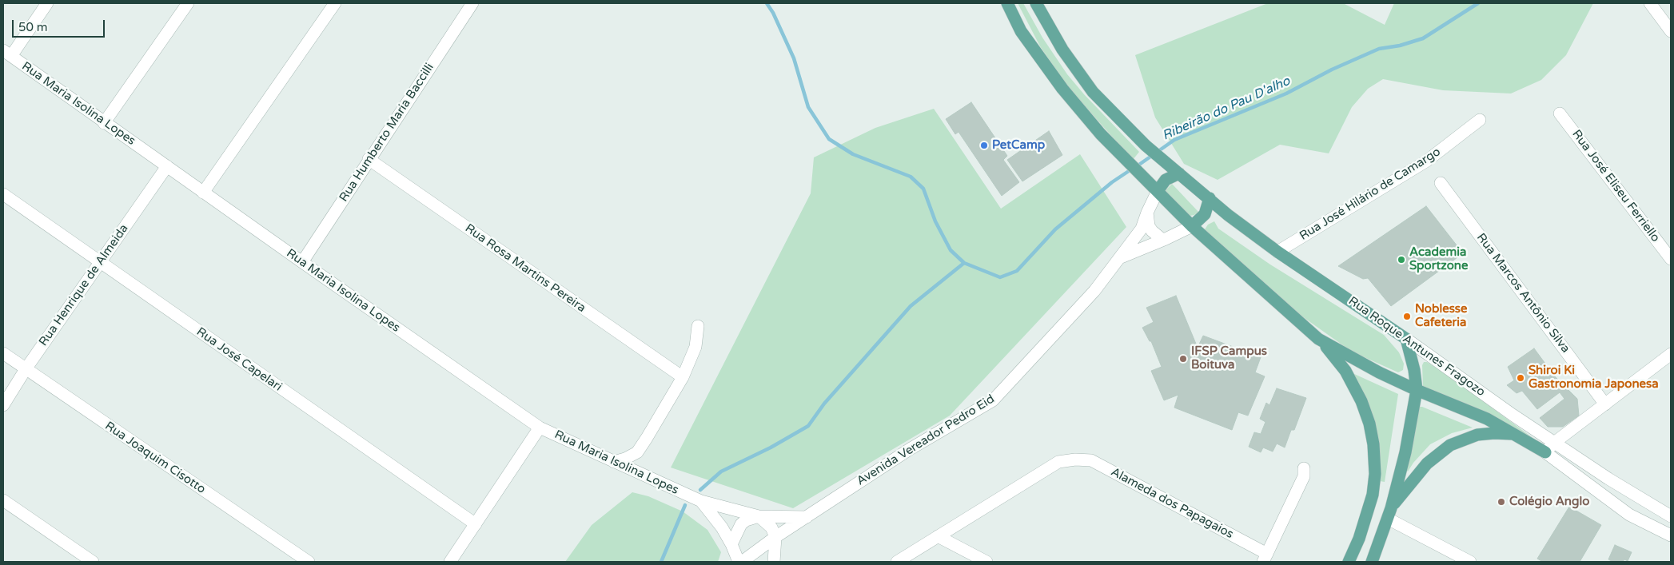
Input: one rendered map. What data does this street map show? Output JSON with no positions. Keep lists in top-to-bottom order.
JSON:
{
  "streets": {
    "main road": ["Rua Roque Antunes Fragozo"],
    "street": [
      "Rua Maria Isolina Lopes",
      "Rua Humberto Maria Baccilli",
      "Rua José Eliseu Ferriello",
      "Rua José Hilário de Camargo",
      "Rua Rosa Martins Pereira",
      "Rua Henrique de Almeida",
      "Rua Marcos Antônio Silva",
      "Rua José Capelari",
      "Avenida Vereador Pedro Eid",
      "Rua Joaquim Cisotto",
      "Alameda dos Papagaios"
    ]
  },
  "crossings": [
    ["Rua Maria Isolina Lopes", "Rua Humberto Maria Baccilli"],
    ["Rua Maria Isolina Lopes", "Rua Henrique de Almeida"],
    ["Rua Humberto Maria Baccilli", "Rua Rosa Martins Pereira"],
    ["Rua José Hilário de Camargo", "Rua Roque Antunes Fragozo"],
    ["Rua Henrique de Almeida", "Rua José Capelari"],
    ["Rua Henrique de Almeida", "Rua Joaquim Cisotto"],
    ["Rua Roque Antunes Fragozo", "Avenida Vereador Pedro Eid"]
  ],
  "water": ["Ribeirão do Pau D'alho"],
  "places": [
    "PetCamp",
    "Academia Sportzone",
    "Noblesse Cafeteria",
    "IFSP Campus Boituva",
    "Shiroi Ki Gastronomia Japonesa",
    "Colégio Anglo"
  ],
  "scale_bar": "50 m"
}
